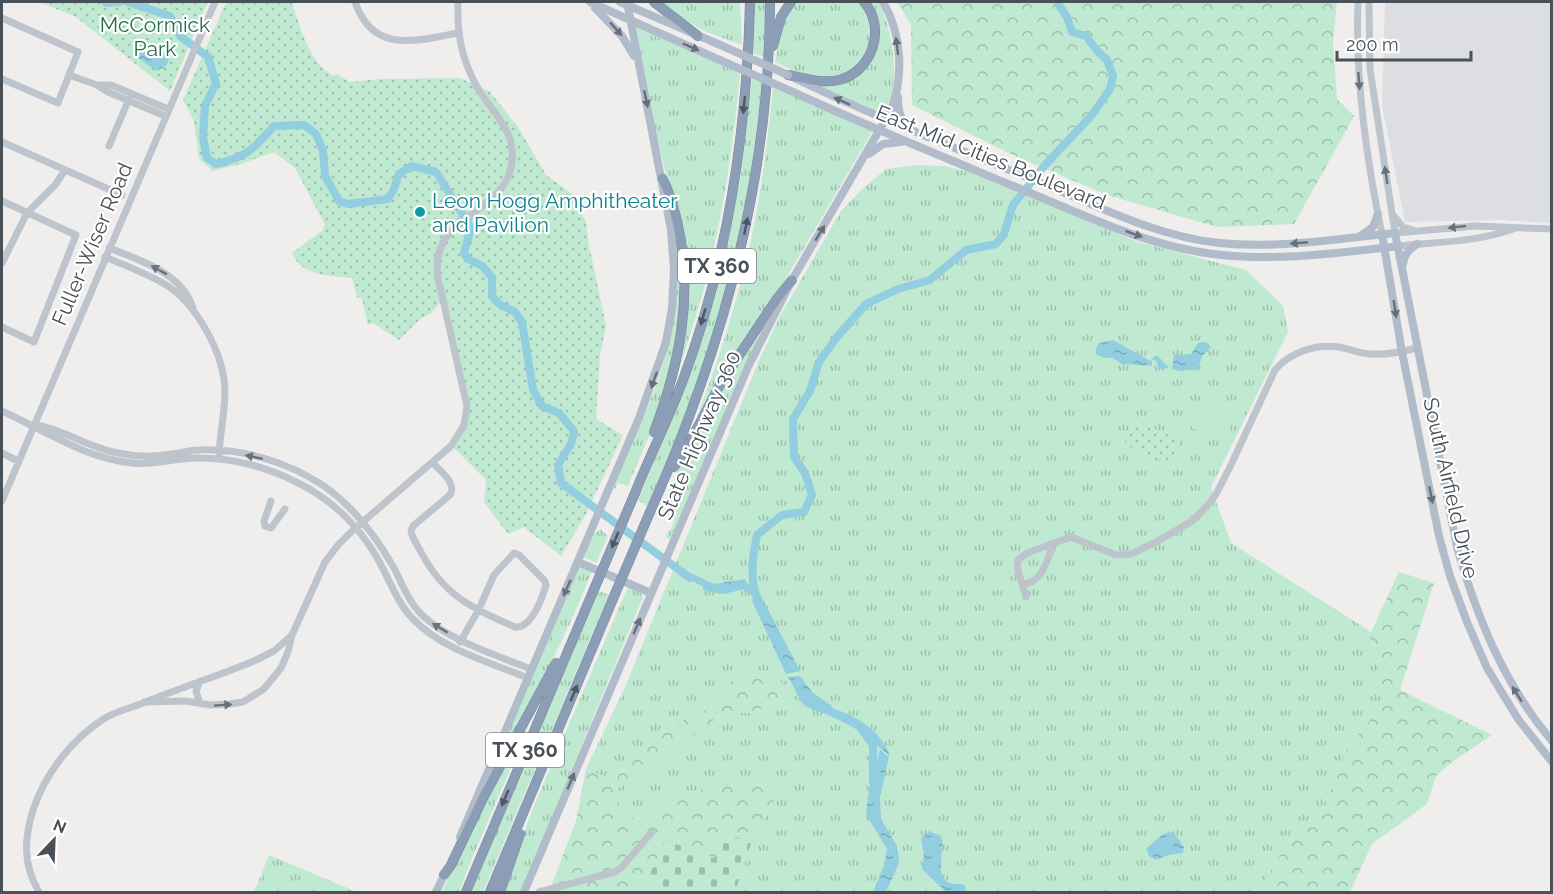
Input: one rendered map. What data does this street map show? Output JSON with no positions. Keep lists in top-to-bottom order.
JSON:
{
  "streets": {
    "highway": ["TX 360"],
    "main road": ["East Mid Cities Boulevard", "State Highway 360", "South Airfield Drive"],
    "street": ["Fuller-Wiser Road"]
  },
  "crossings": [
    ["East Mid Cities Boulevard", "State Highway 360"],
    ["East Mid Cities Boulevard", "South Airfield Drive"]
  ],
  "one_way": ["State Highway 360"],
  "parks": ["McCormick Park"],
  "places": ["Leon Hogg Amphitheater and Pavilion"],
  "scale_bar": "200 m",
  "north": "top right"
}
